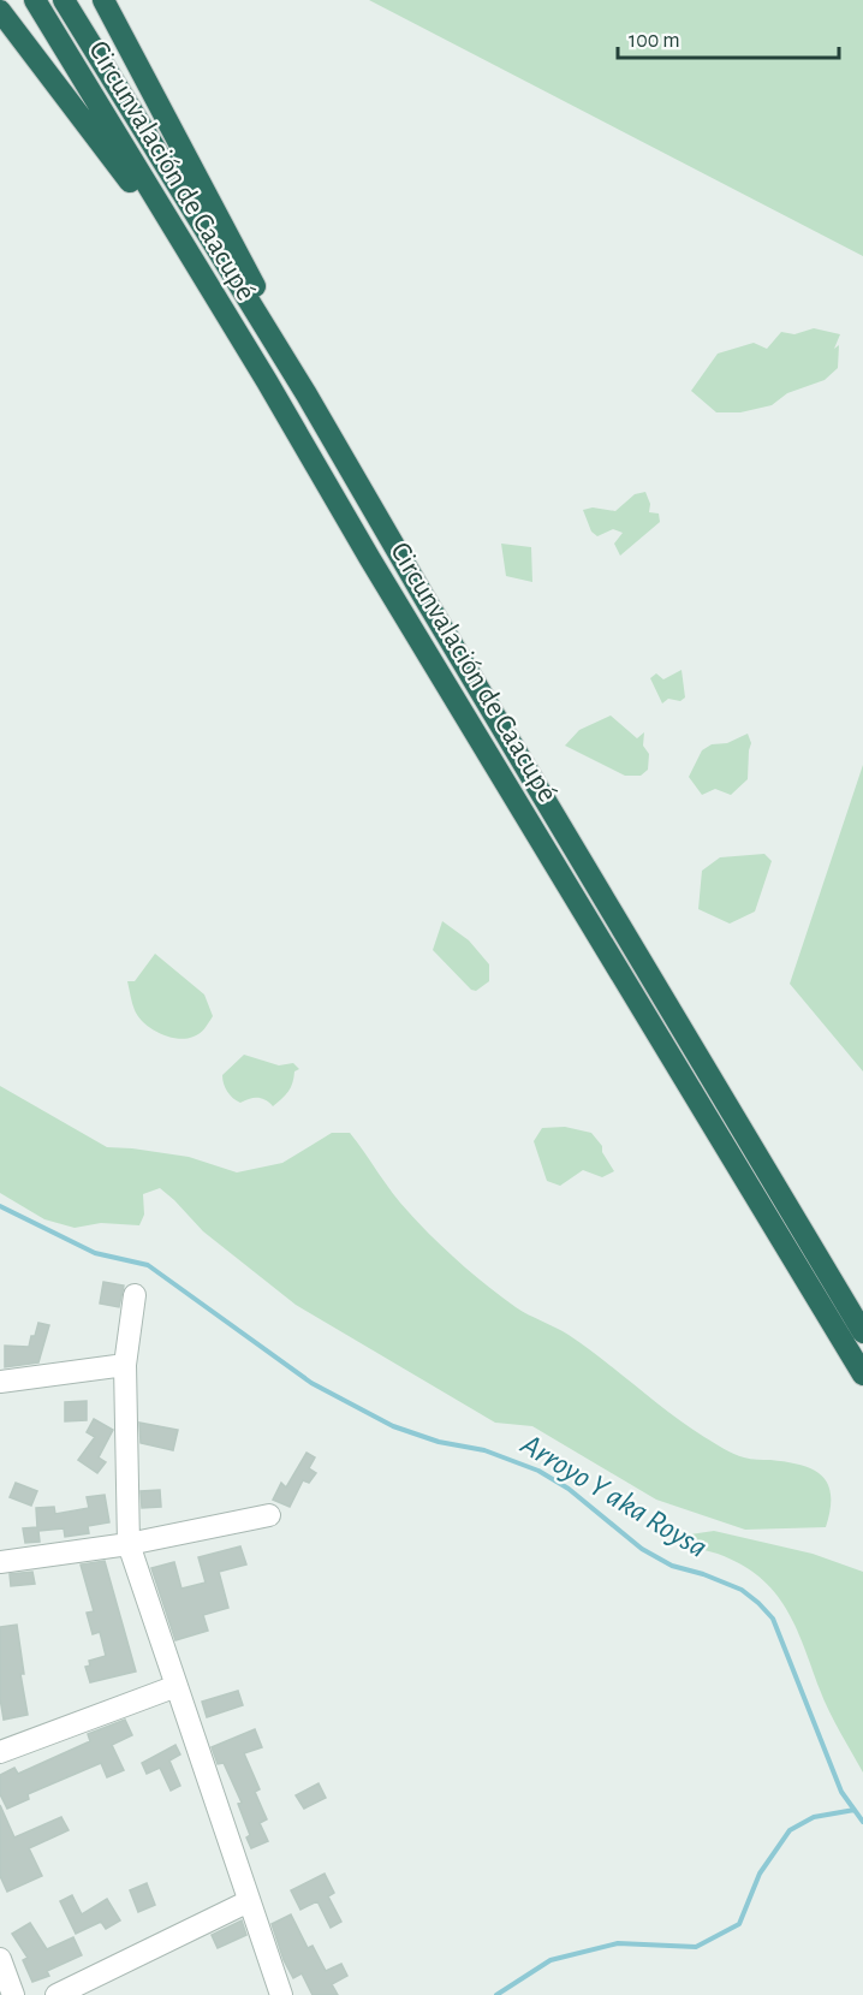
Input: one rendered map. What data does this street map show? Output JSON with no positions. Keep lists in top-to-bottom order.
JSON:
{
  "streets": {
    "highway": ["Circunvalación de Caacupé"]
  },
  "water": ["Arroyo Y aka Roysa"],
  "scale_bar": "100 m"
}
